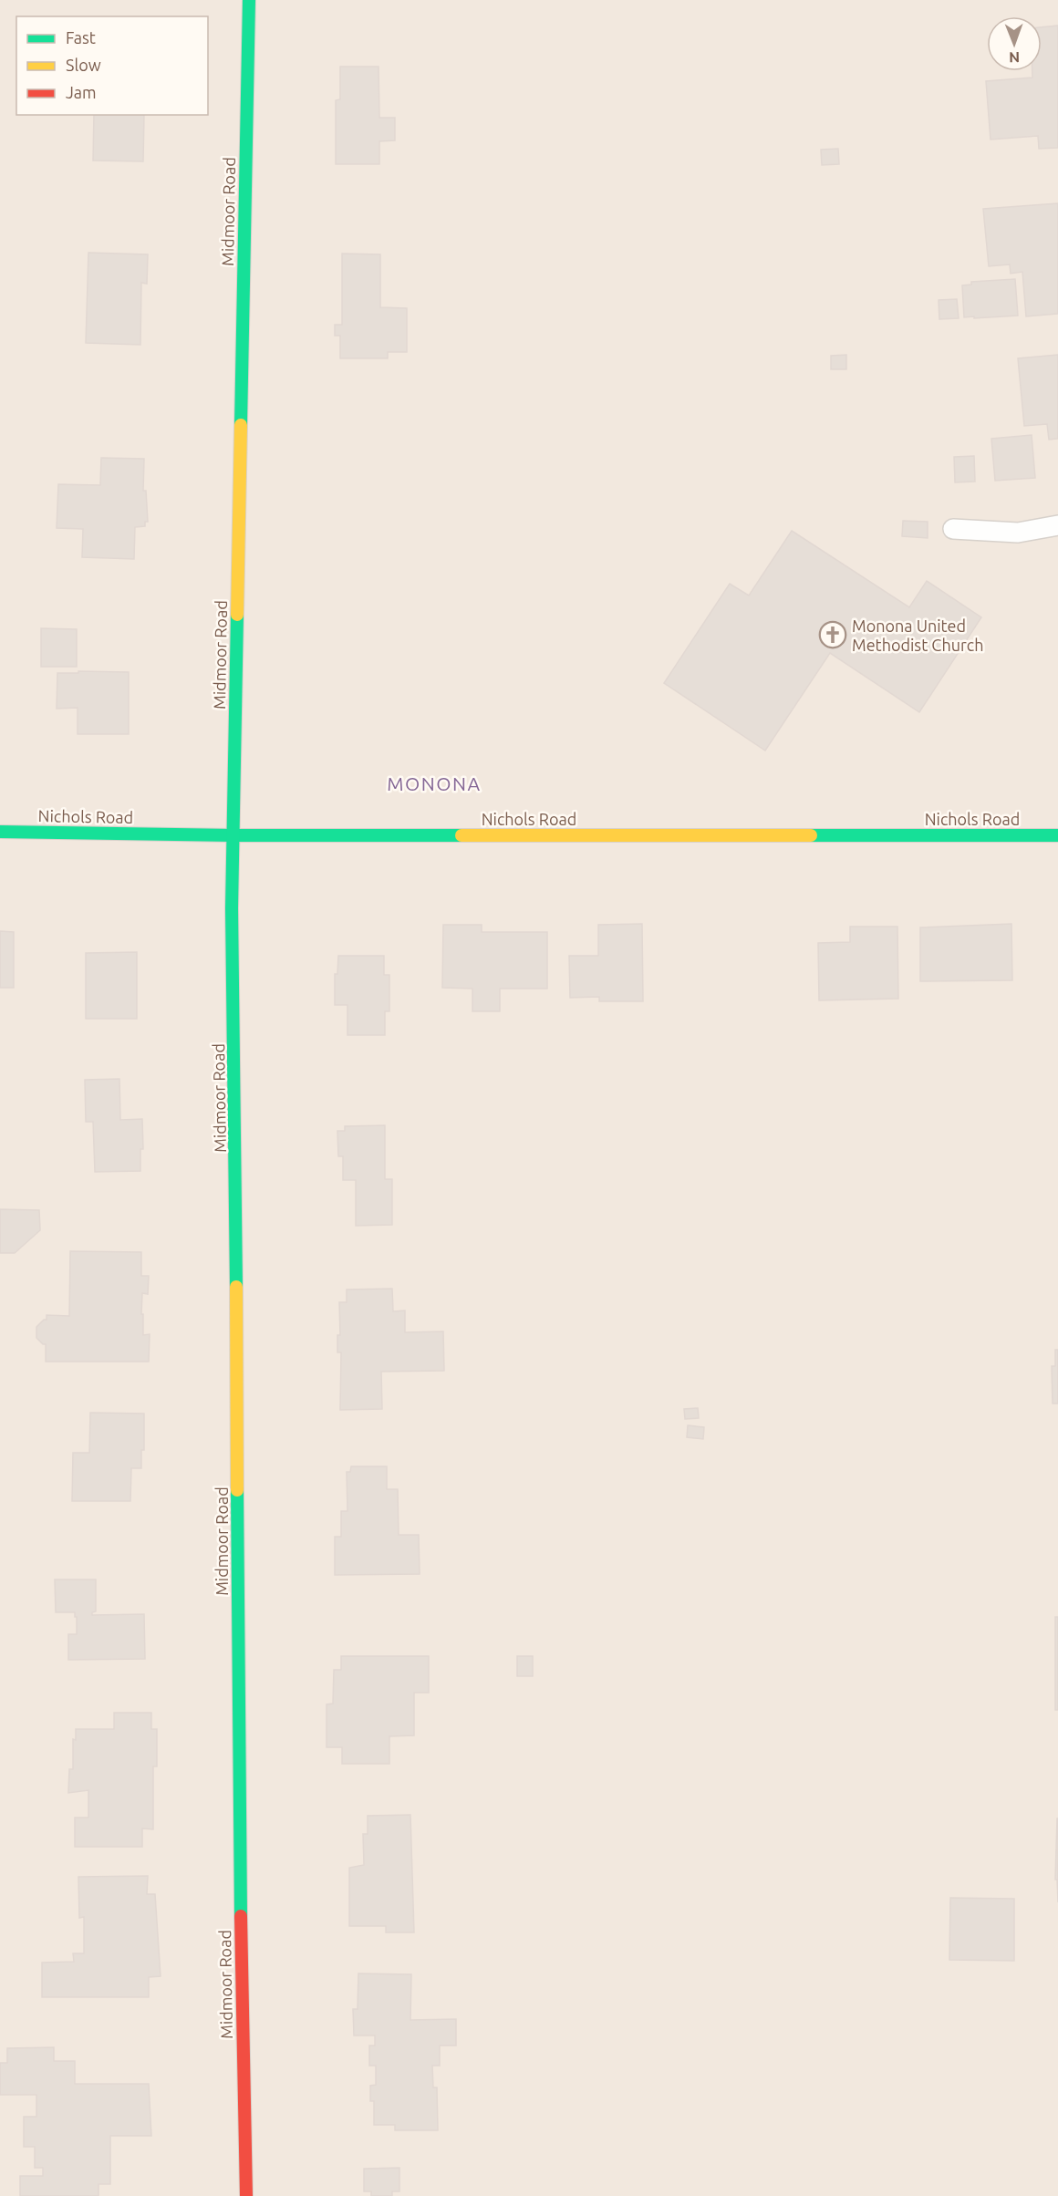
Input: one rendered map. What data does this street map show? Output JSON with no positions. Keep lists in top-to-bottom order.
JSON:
{
  "streets": {
    "street": ["Midmoor Road", "Nichols Road"]
  },
  "crossings": [
    ["Midmoor Road", "Nichols Road"]
  ],
  "districts": ["MONONA"],
  "places": {
    "church": ["Monona United Methodist Church"]
  },
  "legend": ["Fast", "Slow", "Jam"],
  "north": "bottom"
}
